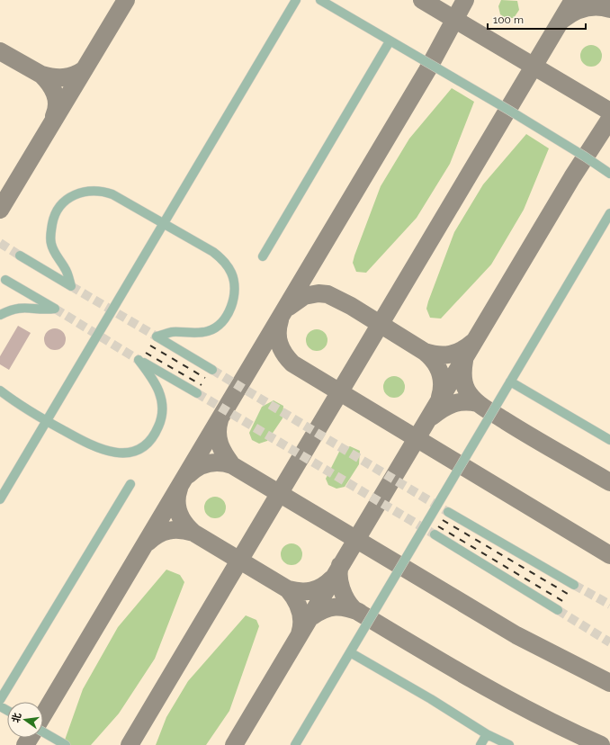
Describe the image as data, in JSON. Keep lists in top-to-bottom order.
{
  "scale_bar": "100 m",
  "north": "left"
}
